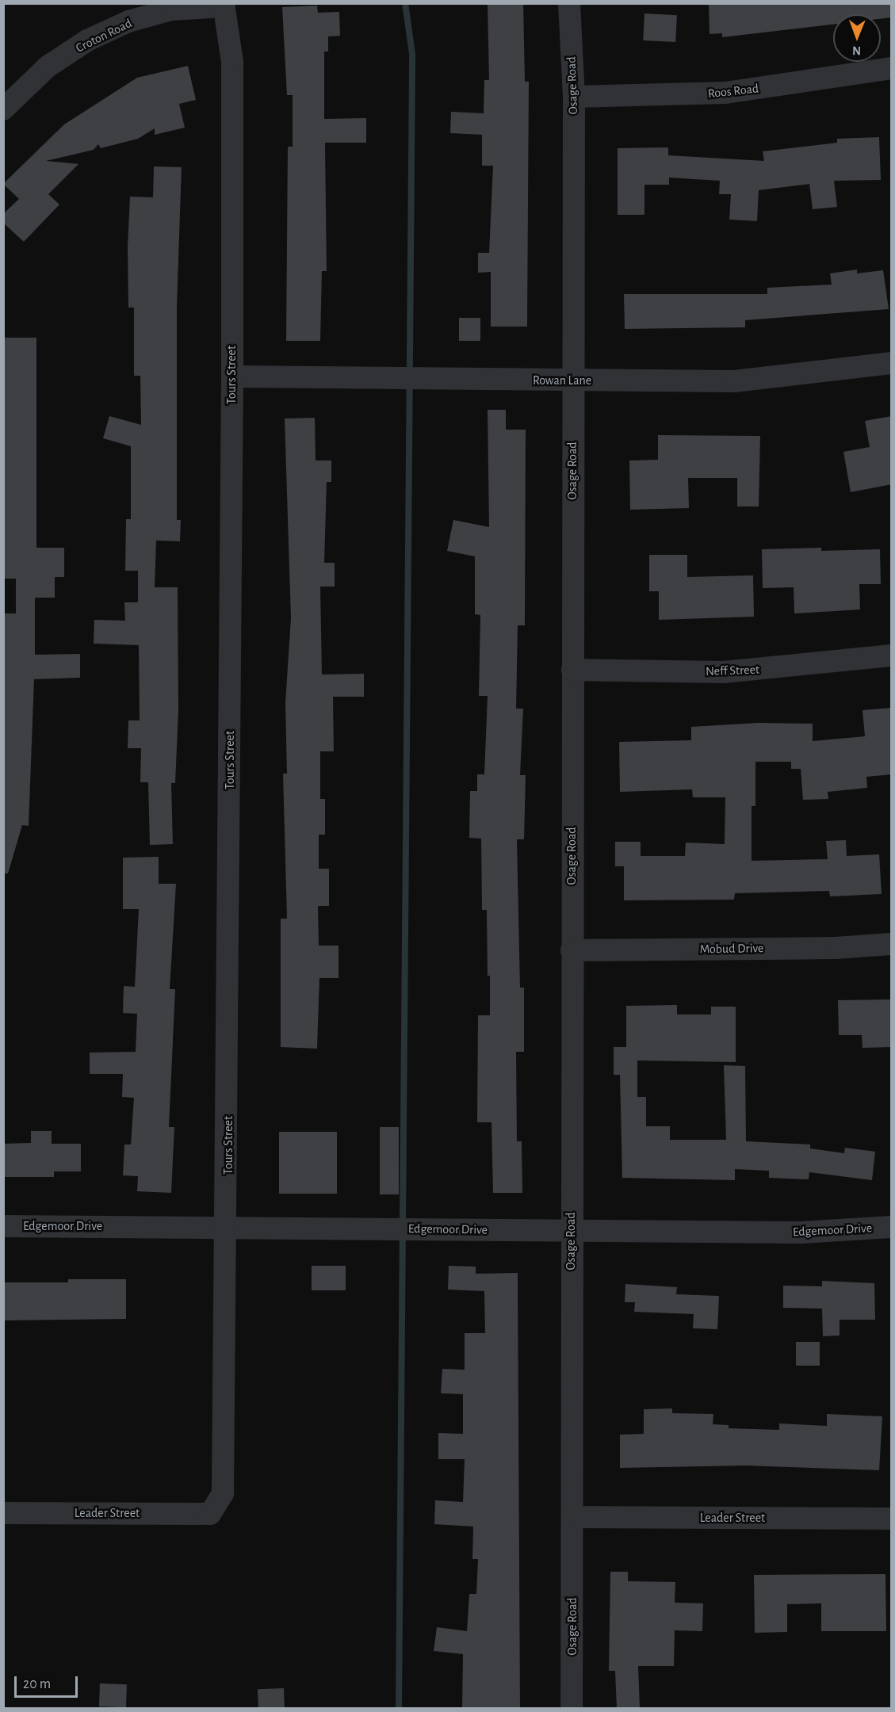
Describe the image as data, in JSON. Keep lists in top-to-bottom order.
{
  "streets": {
    "street": [
      "Croton Road",
      "Osage Road",
      "Roos Road",
      "Tours Street",
      "Rowan Lane",
      "Neff Street",
      "Mobud Drive",
      "Edgemoor Drive",
      "Leader Street"
    ]
  },
  "crossings": [
    ["Croton Road", "Tours Street"],
    ["Osage Road", "Roos Road"],
    ["Osage Road", "Rowan Lane"],
    ["Osage Road", "Neff Street"],
    ["Osage Road", "Mobud Drive"],
    ["Osage Road", "Edgemoor Drive"],
    ["Osage Road", "Leader Street"],
    ["Tours Street", "Rowan Lane"],
    ["Tours Street", "Edgemoor Drive"],
    ["Tours Street", "Leader Street"]
  ],
  "scale_bar": "20 m",
  "north": "bottom"
}
